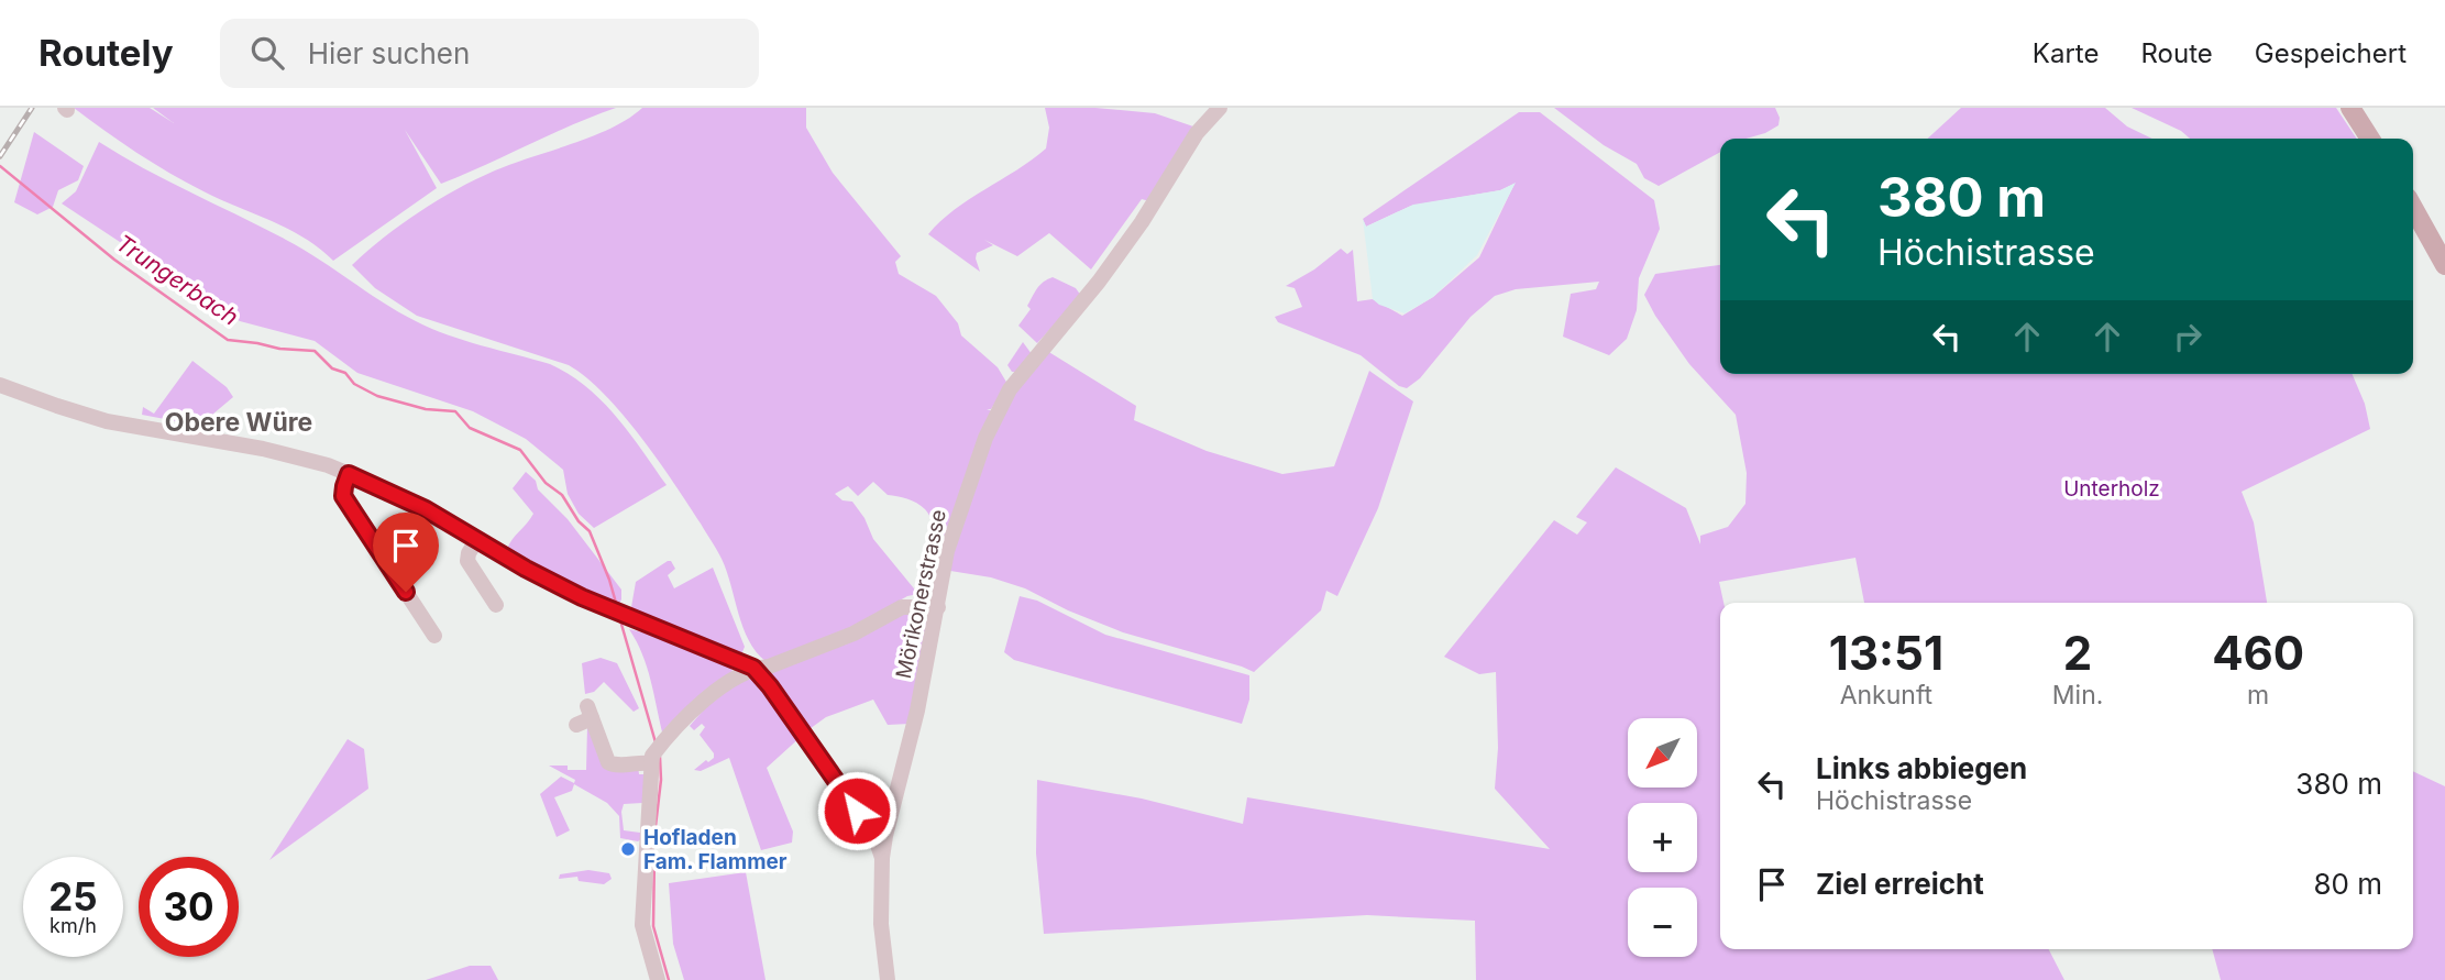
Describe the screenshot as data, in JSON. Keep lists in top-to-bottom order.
{
  "streets": {
    "street": ["Mörikonerstrasse"]
  },
  "districts": ["Obere Würe"],
  "water": ["Trungerbach"],
  "parks": ["Unterholz"],
  "places": ["Hofladen Fam. Flammer"],
  "north": "bottom left",
  "page": {
    "header": "Routely",
    "search": "Hier suchen",
    "nav": ["Karte", "Route", "Gespeichert"],
    "turn": ["380 m", "Höchistrasse"],
    "eta": [
      "13:51",
      "Ankunft",
      "2",
      "Min.",
      "460",
      "m"
    ],
    "map_buttons": ["+", "−"],
    "list": [
      {
        "name": "Links abbiegen",
        "note": "Höchistrasse",
        "value": "380 m"
      },
      {
        "name": "Ziel erreicht",
        "value": "80 m"
      }
    ],
    "speed": "25 km/h",
    "limit": "30"
  }
}
